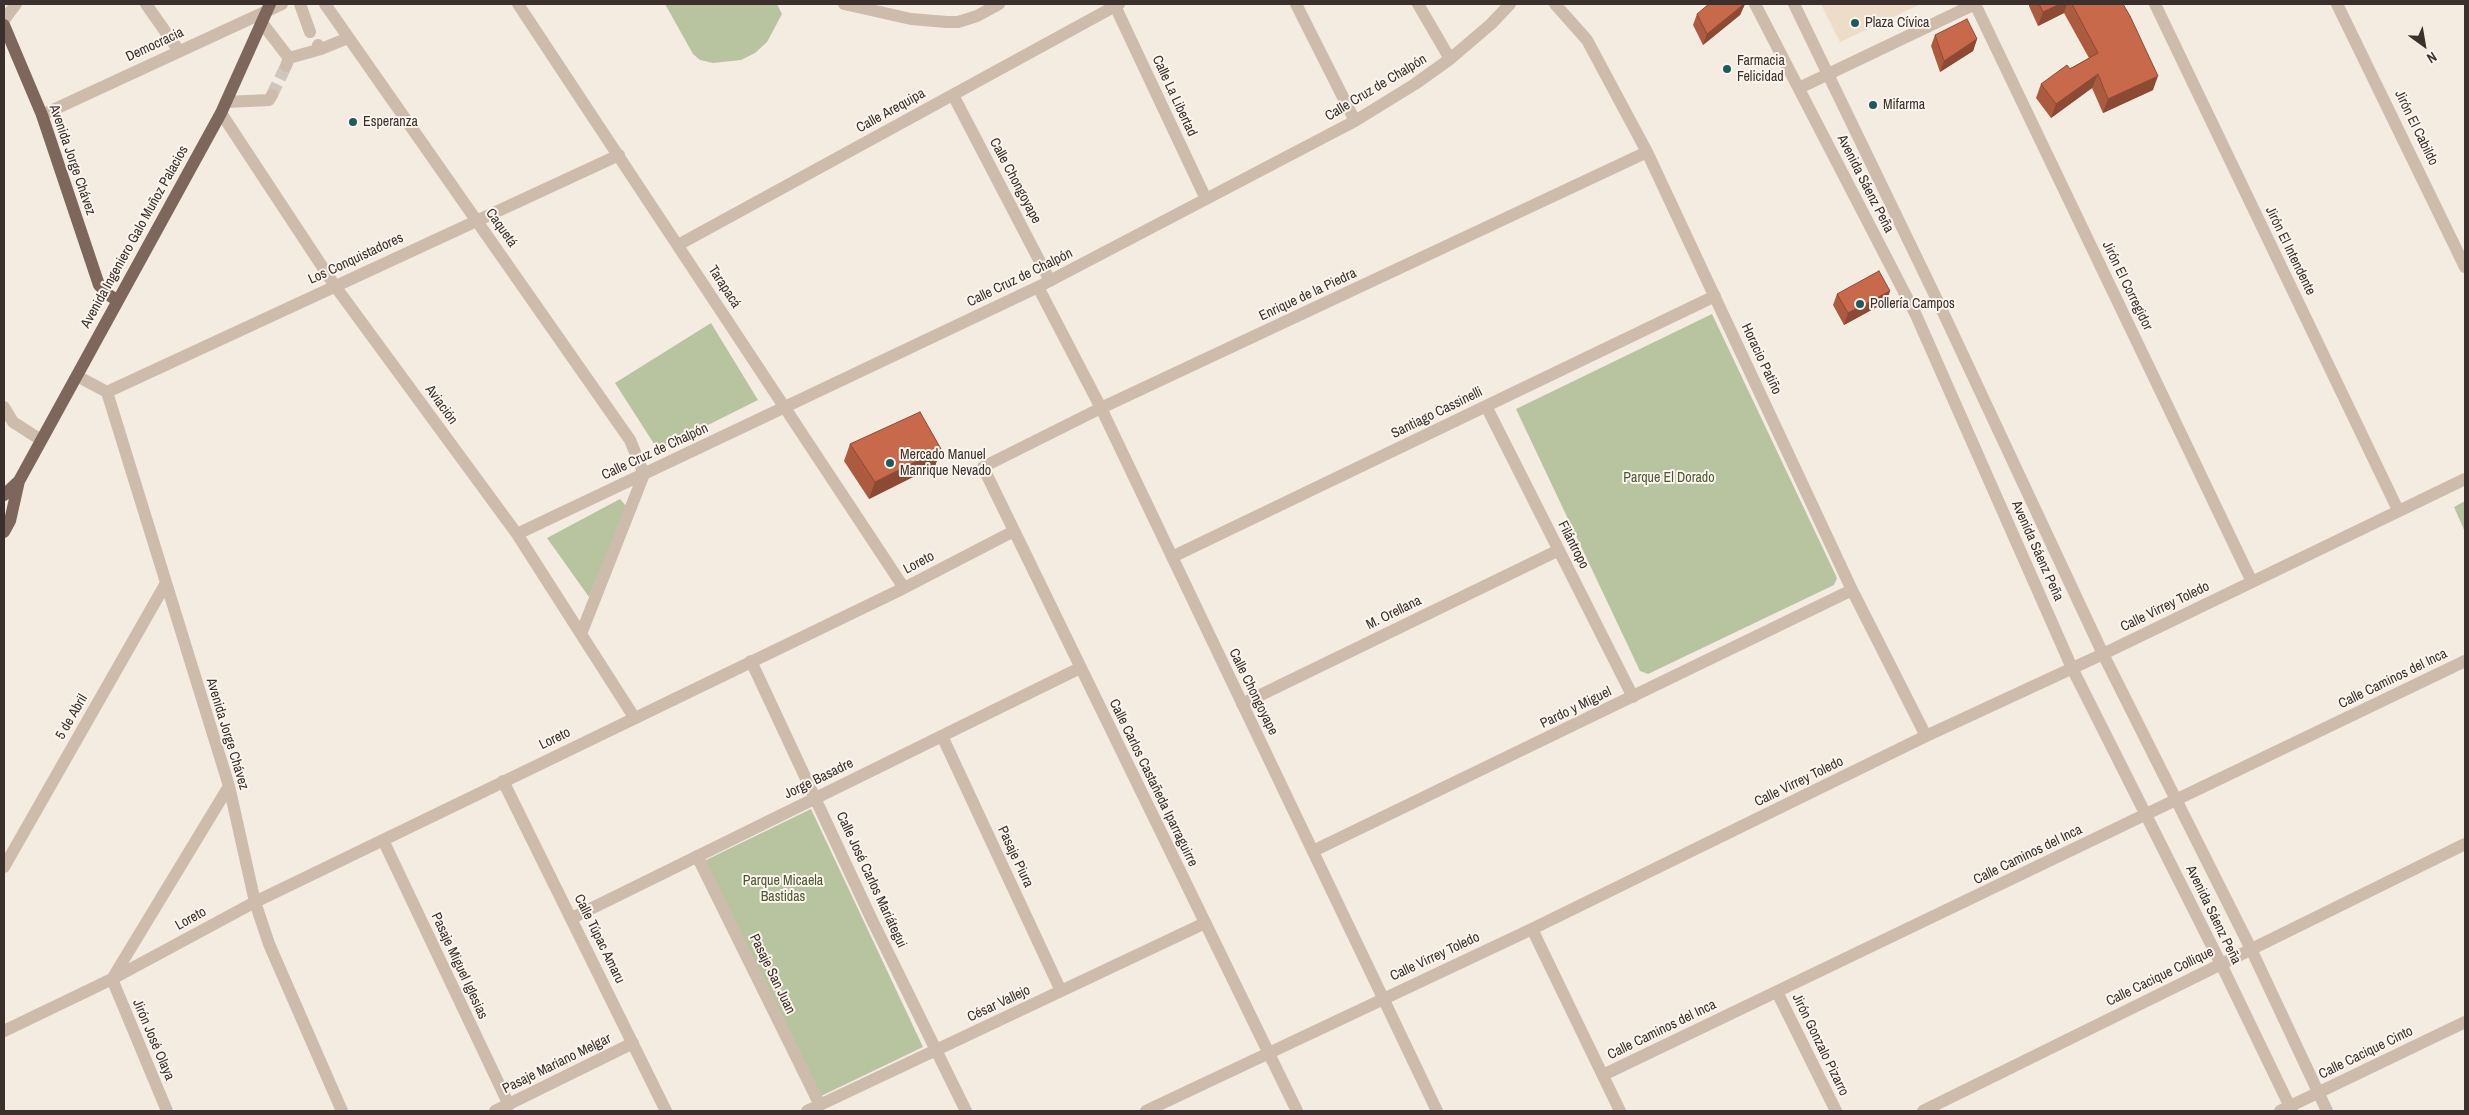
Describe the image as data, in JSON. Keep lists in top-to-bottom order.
{
  "streets": {
    "main road": ["Avenida Jorge Chávez", "Avenida Ingeniero Galo Muñoz Palacios"],
    "street": [
      "Democracia",
      "Calle Cruz de Chalpón",
      "Calle La Libertad",
      "Calle Arequipa",
      "Jirón El Cabildo",
      "Calle Chongoyape",
      "Avenida Sáenz Peña",
      "Caquetá",
      "Jirón El Intendente",
      "Los Conquistadores",
      "Jirón El Corregidor",
      "Tarapacá",
      "Enrique de la Piedra",
      "Horacio Patiño",
      "Aviación",
      "Santiago Cassinelli",
      "Filántropo",
      "Loreto",
      "Calle Virrey Toledo",
      "M. Orellana",
      "Calle Caminos del Inca",
      "Pardo y Miguel",
      "5 de Abril",
      "Jorge Basadre",
      "Calle Carlos Castañeda Iparraguirre",
      "Pasaje Piura",
      "Calle José Carlos Mariátegui",
      "Calle Túpac Amaru",
      "Pasaje Miguel Iglesias",
      "Pasaje San Juan",
      "Calle Cacique Collique",
      "César Vallejo",
      "Jirón José Olaya",
      "Jirón Gonzalo Pizarro",
      "Calle Cacique Cinto",
      "Pasaje Mariano Melgar"
    ]
  },
  "crossings": [
    ["Democracia", "Avenida Jorge Chávez"],
    ["Democracia", "Avenida Ingeniero Galo Muñoz Palacios"],
    ["Calle Cruz de Chalpón", "Calle La Libertad"],
    ["Calle Cruz de Chalpón", "Calle Chongoyape"],
    ["Calle Cruz de Chalpón", "Caquetá"],
    ["Calle Cruz de Chalpón", "Tarapacá"],
    ["Calle Cruz de Chalpón", "Aviación"],
    ["Calle La Libertad", "Calle Arequipa"],
    ["Calle Arequipa", "Calle Chongoyape"],
    ["Calle Arequipa", "Tarapacá"],
    ["Avenida Jorge Chávez", "Avenida Ingeniero Galo Muñoz Palacios"],
    ["Avenida Jorge Chávez", "Los Conquistadores"],
    ["Avenida Jorge Chávez", "Loreto"],
    ["Avenida Jorge Chávez", "5 de Abril"],
    ["Calle Chongoyape", "Enrique de la Piedra"],
    ["Calle Chongoyape", "Santiago Cassinelli"],
    ["Calle Chongoyape", "Calle Virrey Toledo"],
    ["Calle Chongoyape", "M. Orellana"],
    ["Calle Chongoyape", "Pardo y Miguel"],
    ["Avenida Sáenz Peña", "Calle Virrey Toledo"],
    ["Avenida Sáenz Peña", "Calle Caminos del Inca"],
    ["Avenida Sáenz Peña", "Calle Cacique Collique"],
    ["Avenida Sáenz Peña", "Calle Cacique Cinto"],
    ["Caquetá", "Los Conquistadores"],
    ["Avenida Ingeniero Galo Muñoz Palacios", "Aviación"],
    ["Jirón El Intendente", "Calle Virrey Toledo"],
    ["Los Conquistadores", "Tarapacá"],
    ["Los Conquistadores", "Aviación"],
    ["Jirón El Corregidor", "Calle Virrey Toledo"],
    ["Tarapacá", "Loreto"],
    ["Enrique de la Piedra", "Horacio Patiño"],
    ["Enrique de la Piedra", "Calle Carlos Castañeda Iparraguirre"],
    ["Horacio Patiño", "Santiago Cassinelli"],
    ["Horacio Patiño", "Calle Virrey Toledo"],
    ["Horacio Patiño", "Pardo y Miguel"],
    ["Aviación", "Loreto"],
    ["Santiago Cassinelli", "Filántropo"],
    ["Filántropo", "M. Orellana"],
    ["Filántropo", "Pardo y Miguel"],
    ["Loreto", "Calle Carlos Castañeda Iparraguirre"],
    ["Loreto", "Calle José Carlos Mariátegui"],
    ["Loreto", "Calle Túpac Amaru"],
    ["Loreto", "Pasaje Miguel Iglesias"],
    ["Loreto", "Jirón José Olaya"],
    ["Calle Virrey Toledo", "Calle Carlos Castañeda Iparraguirre"],
    ["Calle Caminos del Inca", "Jirón Gonzalo Pizarro"],
    ["Jorge Basadre", "Calle Carlos Castañeda Iparraguirre"],
    ["Jorge Basadre", "Pasaje Piura"],
    ["Jorge Basadre", "Calle José Carlos Mariátegui"],
    ["Jorge Basadre", "Calle Túpac Amaru"],
    ["Jorge Basadre", "Pasaje San Juan"],
    ["Calle Carlos Castañeda Iparraguirre", "César Vallejo"],
    ["Pasaje Piura", "César Vallejo"],
    ["Calle José Carlos Mariátegui", "César Vallejo"],
    ["Calle Túpac Amaru", "Pasaje Mariano Melgar"],
    ["Pasaje Miguel Iglesias", "Pasaje Mariano Melgar"],
    ["Pasaje San Juan", "César Vallejo"]
  ],
  "parks": ["Parque El Dorado", "Parque Micaela Bastidas"],
  "places": [
    "Plaza Cívica",
    "Farmacia Felicidad",
    "Mifarma",
    "Esperanza",
    "Pollería Campos",
    "Mercado Manuel Manrique Nevado"
  ],
  "north": "bottom right"
}
